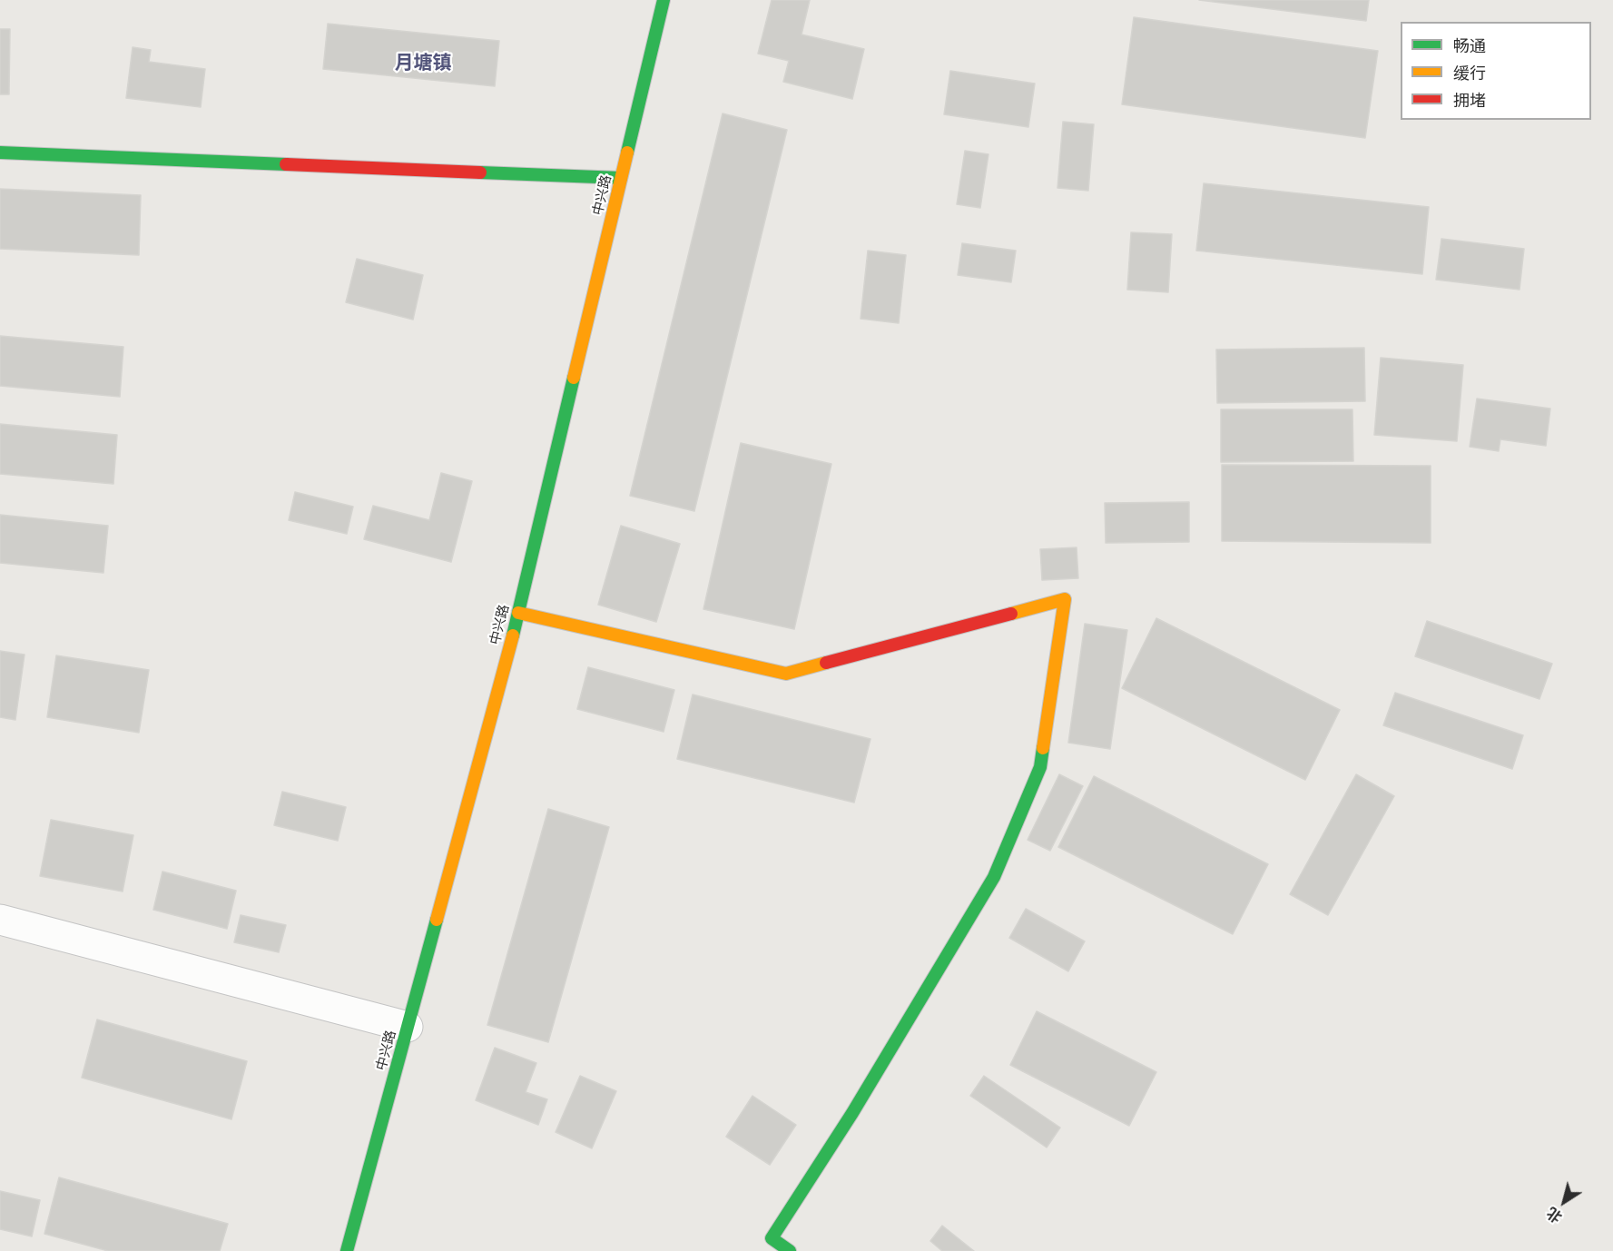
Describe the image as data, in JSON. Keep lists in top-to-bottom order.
{
  "streets": {
    "street": ["中兴路"]
  },
  "districts": ["月塘镇"],
  "legend": ["畅通", "缓行", "拥堵"],
  "north": "bottom left"
}
